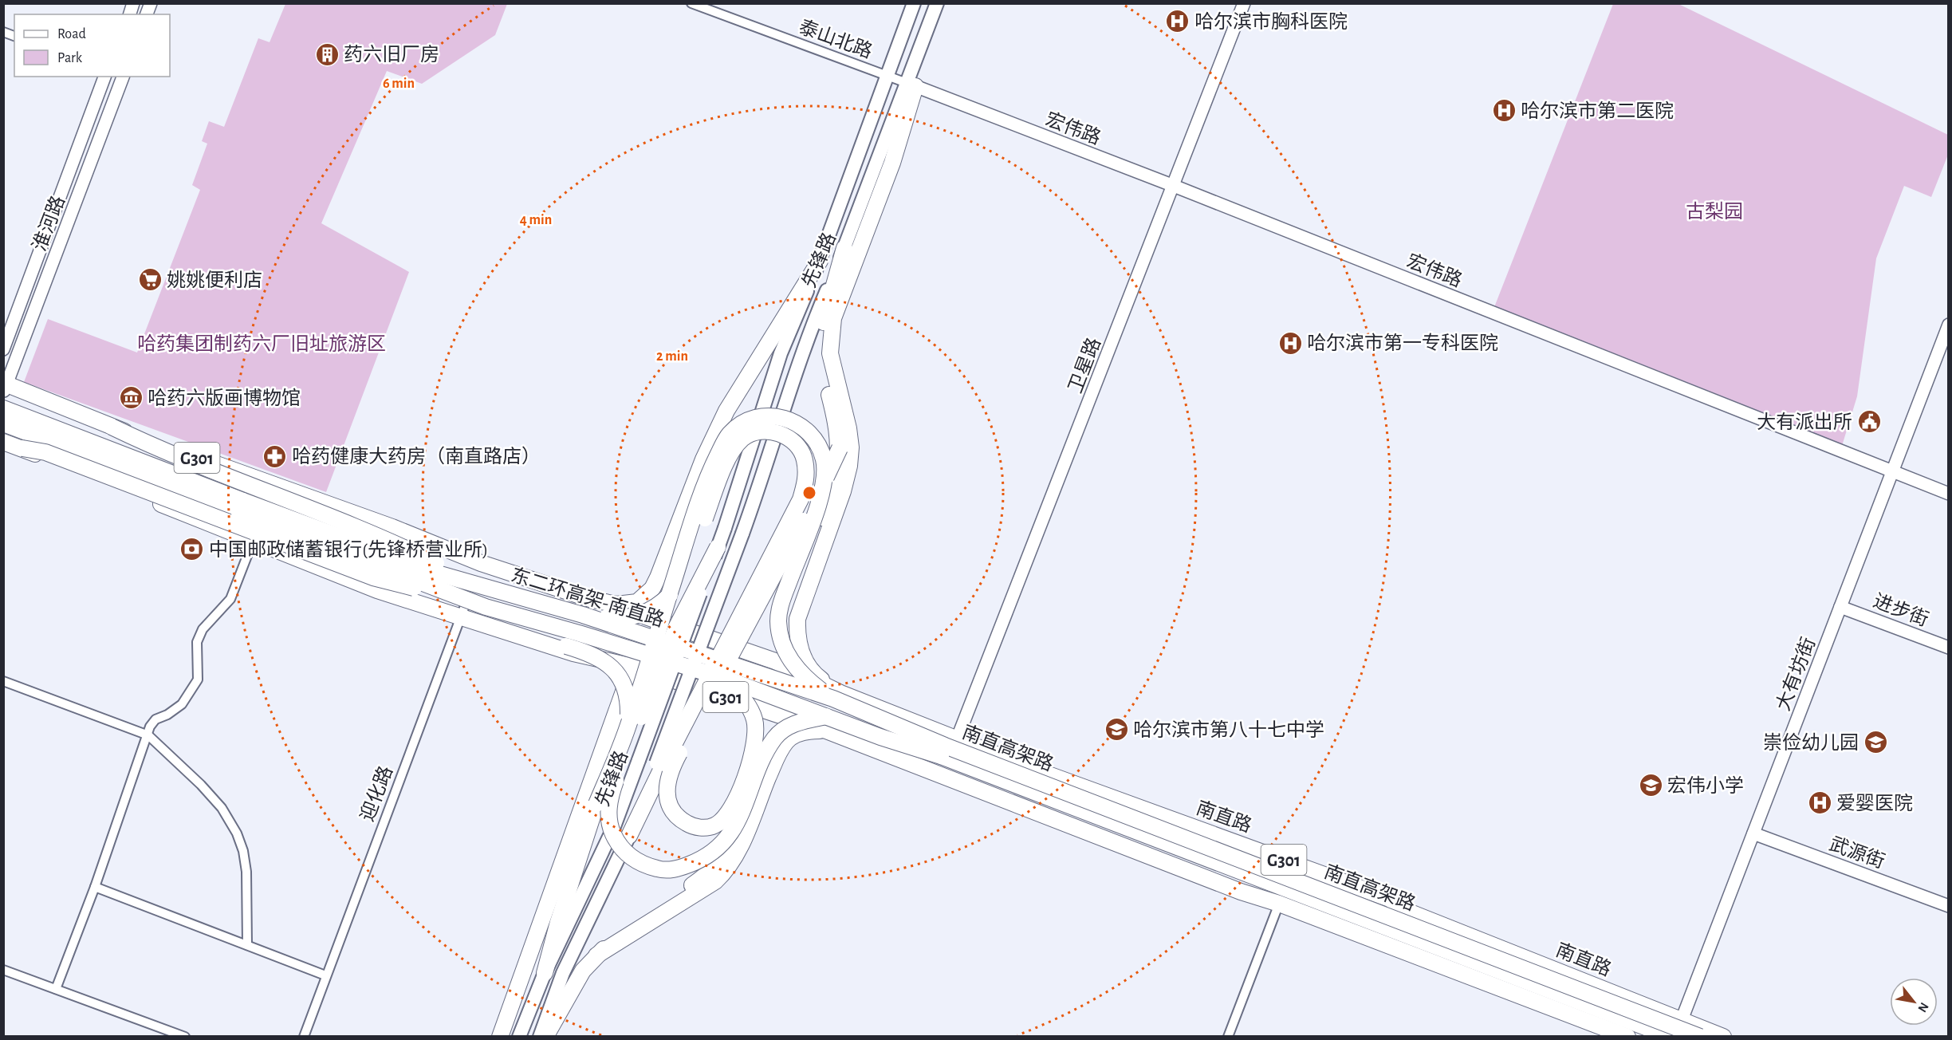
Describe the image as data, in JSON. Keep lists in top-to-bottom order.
{
  "streets": {
    "highway": [
      "G301",
      "东二环高架-南直路",
      "南直高架路",
      "南直路"
    ],
    "main road": [
      "宏伟路",
      "淮河路",
      "先锋路",
      "卫星路",
      "进步街",
      "大有坊街",
      "武源街"
    ],
    "street": ["泰山北路", "迎化路"]
  },
  "crossings": [
    ["泰山北路", "宏伟路"],
    ["泰山北路", "先锋路"],
    ["宏伟路", "先锋路"],
    ["宏伟路", "卫星路"],
    ["宏伟路", "大有坊街"],
    ["淮河路", "G301"],
    ["卫星路", "东二环高架-南直路"],
    ["卫星路", "南直高架路"],
    ["卫星路", "南直路"],
    ["G301", "东二环高架-南直路"],
    ["G301", "迎化路"],
    ["东二环高架-南直路", "南直高架路"],
    ["东二环高架-南直路", "南直路"],
    ["进步街", "大有坊街"],
    ["大有坊街", "南直路"],
    ["大有坊街", "武源街"],
    ["南直高架路", "南直路"]
  ],
  "parks": ["古梨园", "哈药集团制药六厂旧址旅游区"],
  "places": {
    "hospital": [
      "哈尔滨市胸科医院",
      "哈尔滨市第二医院",
      "哈尔滨市第一专科医院",
      "爱婴医院"
    ],
    "building": ["药六旧厂房"],
    "supermarket": ["姚姚便利店"],
    "museum": ["哈药六版画博物馆"],
    "public building": ["大有派出所"],
    "pharmacy": ["哈药健康大药房（南直路店）"],
    "bank": ["中国邮政储蓄银行(先锋桥营业所)"],
    "school or university": ["哈尔滨市第八十七中学", "崇俭幼儿园", "宏伟小学"]
  },
  "legend": ["Road", "Park"],
  "north": "bottom right",
  "rings": ["6 min", "4 min", "2 min"]
}
